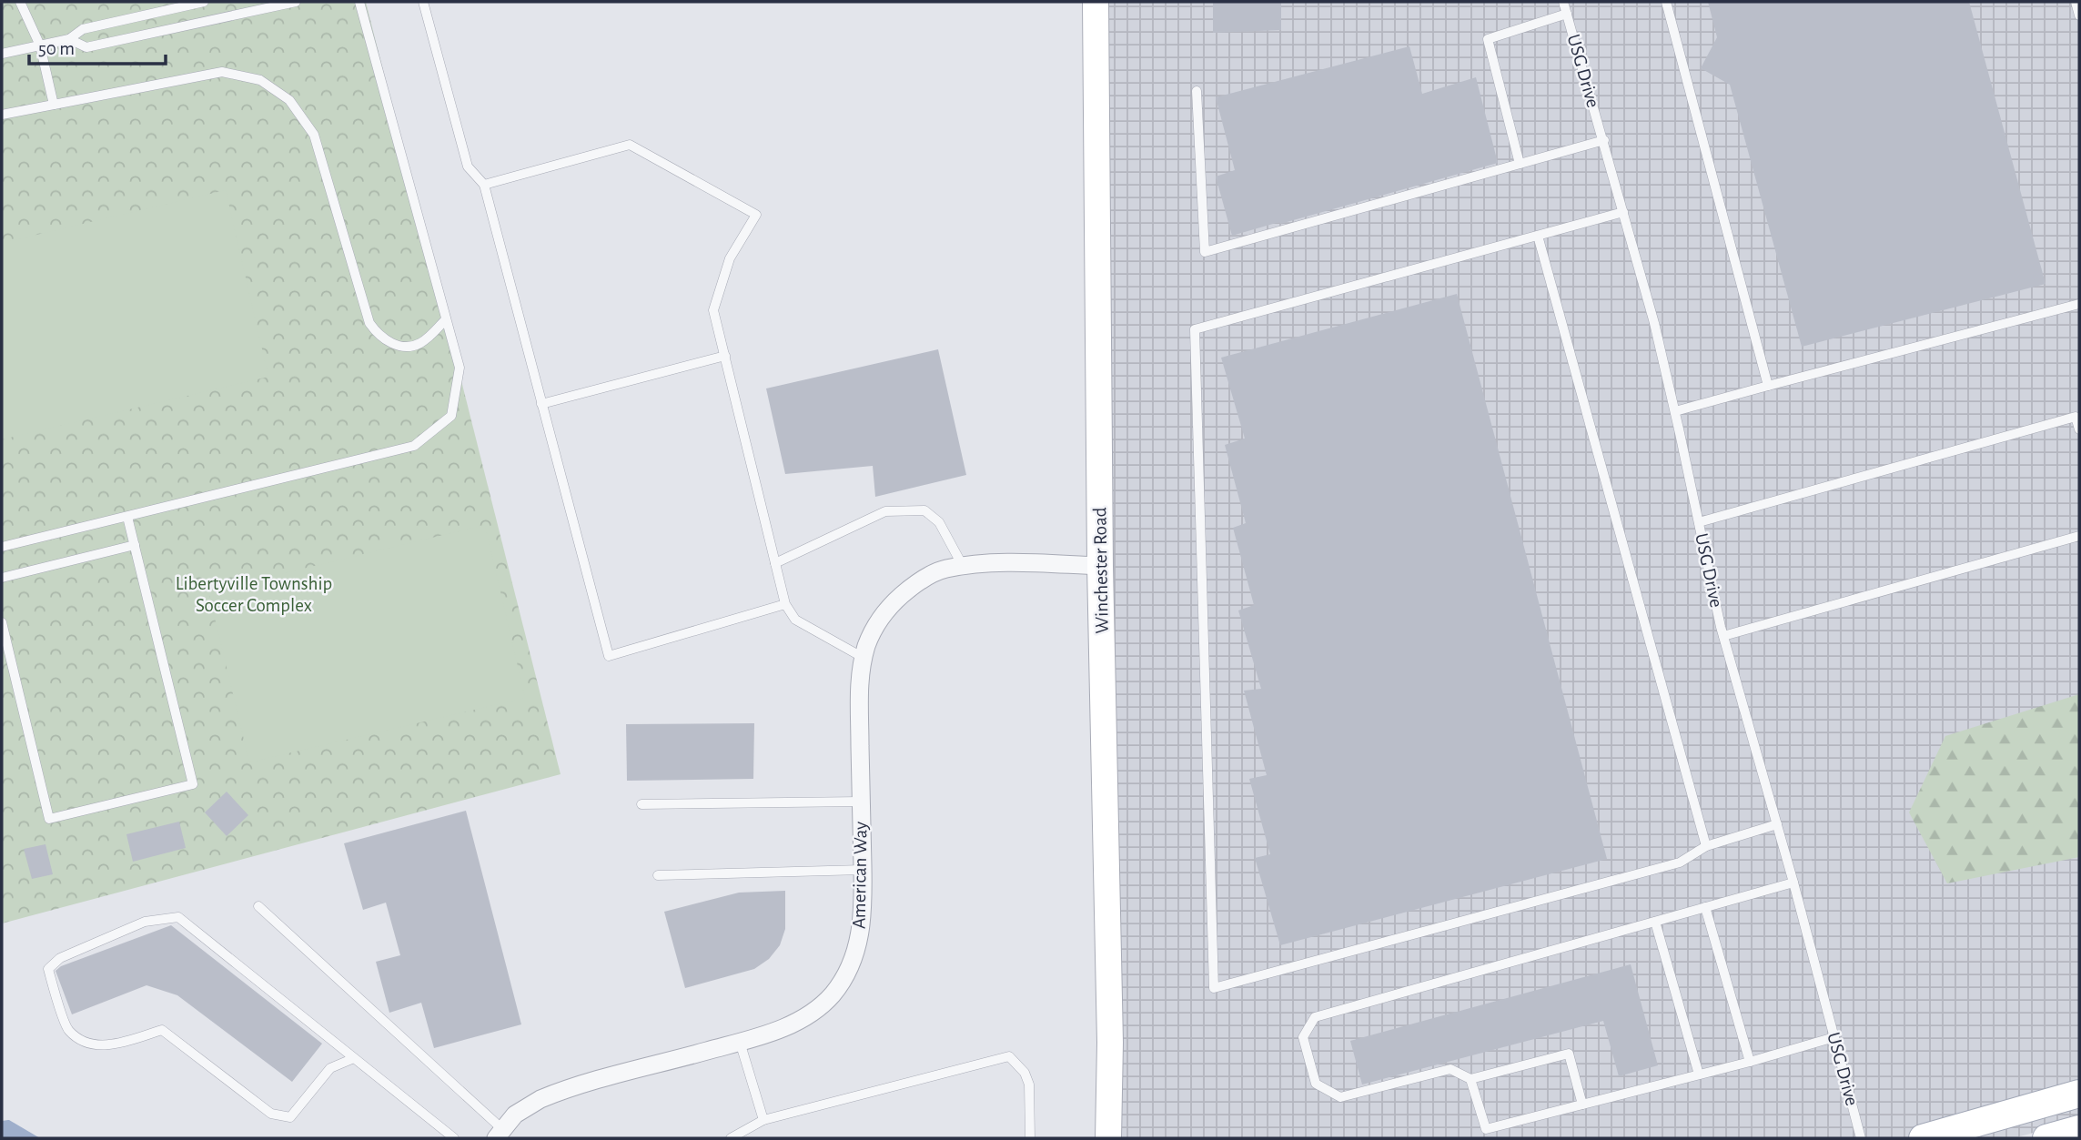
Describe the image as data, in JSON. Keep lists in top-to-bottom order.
{
  "streets": {
    "main road": ["Winchester Road"],
    "street": ["American Way"],
    "lane": ["USG Drive"]
  },
  "crossings": [
    ["Winchester Road", "American Way"]
  ],
  "parks": ["Libertyville Township Soccer Complex"],
  "scale_bar": "50 m"
}
